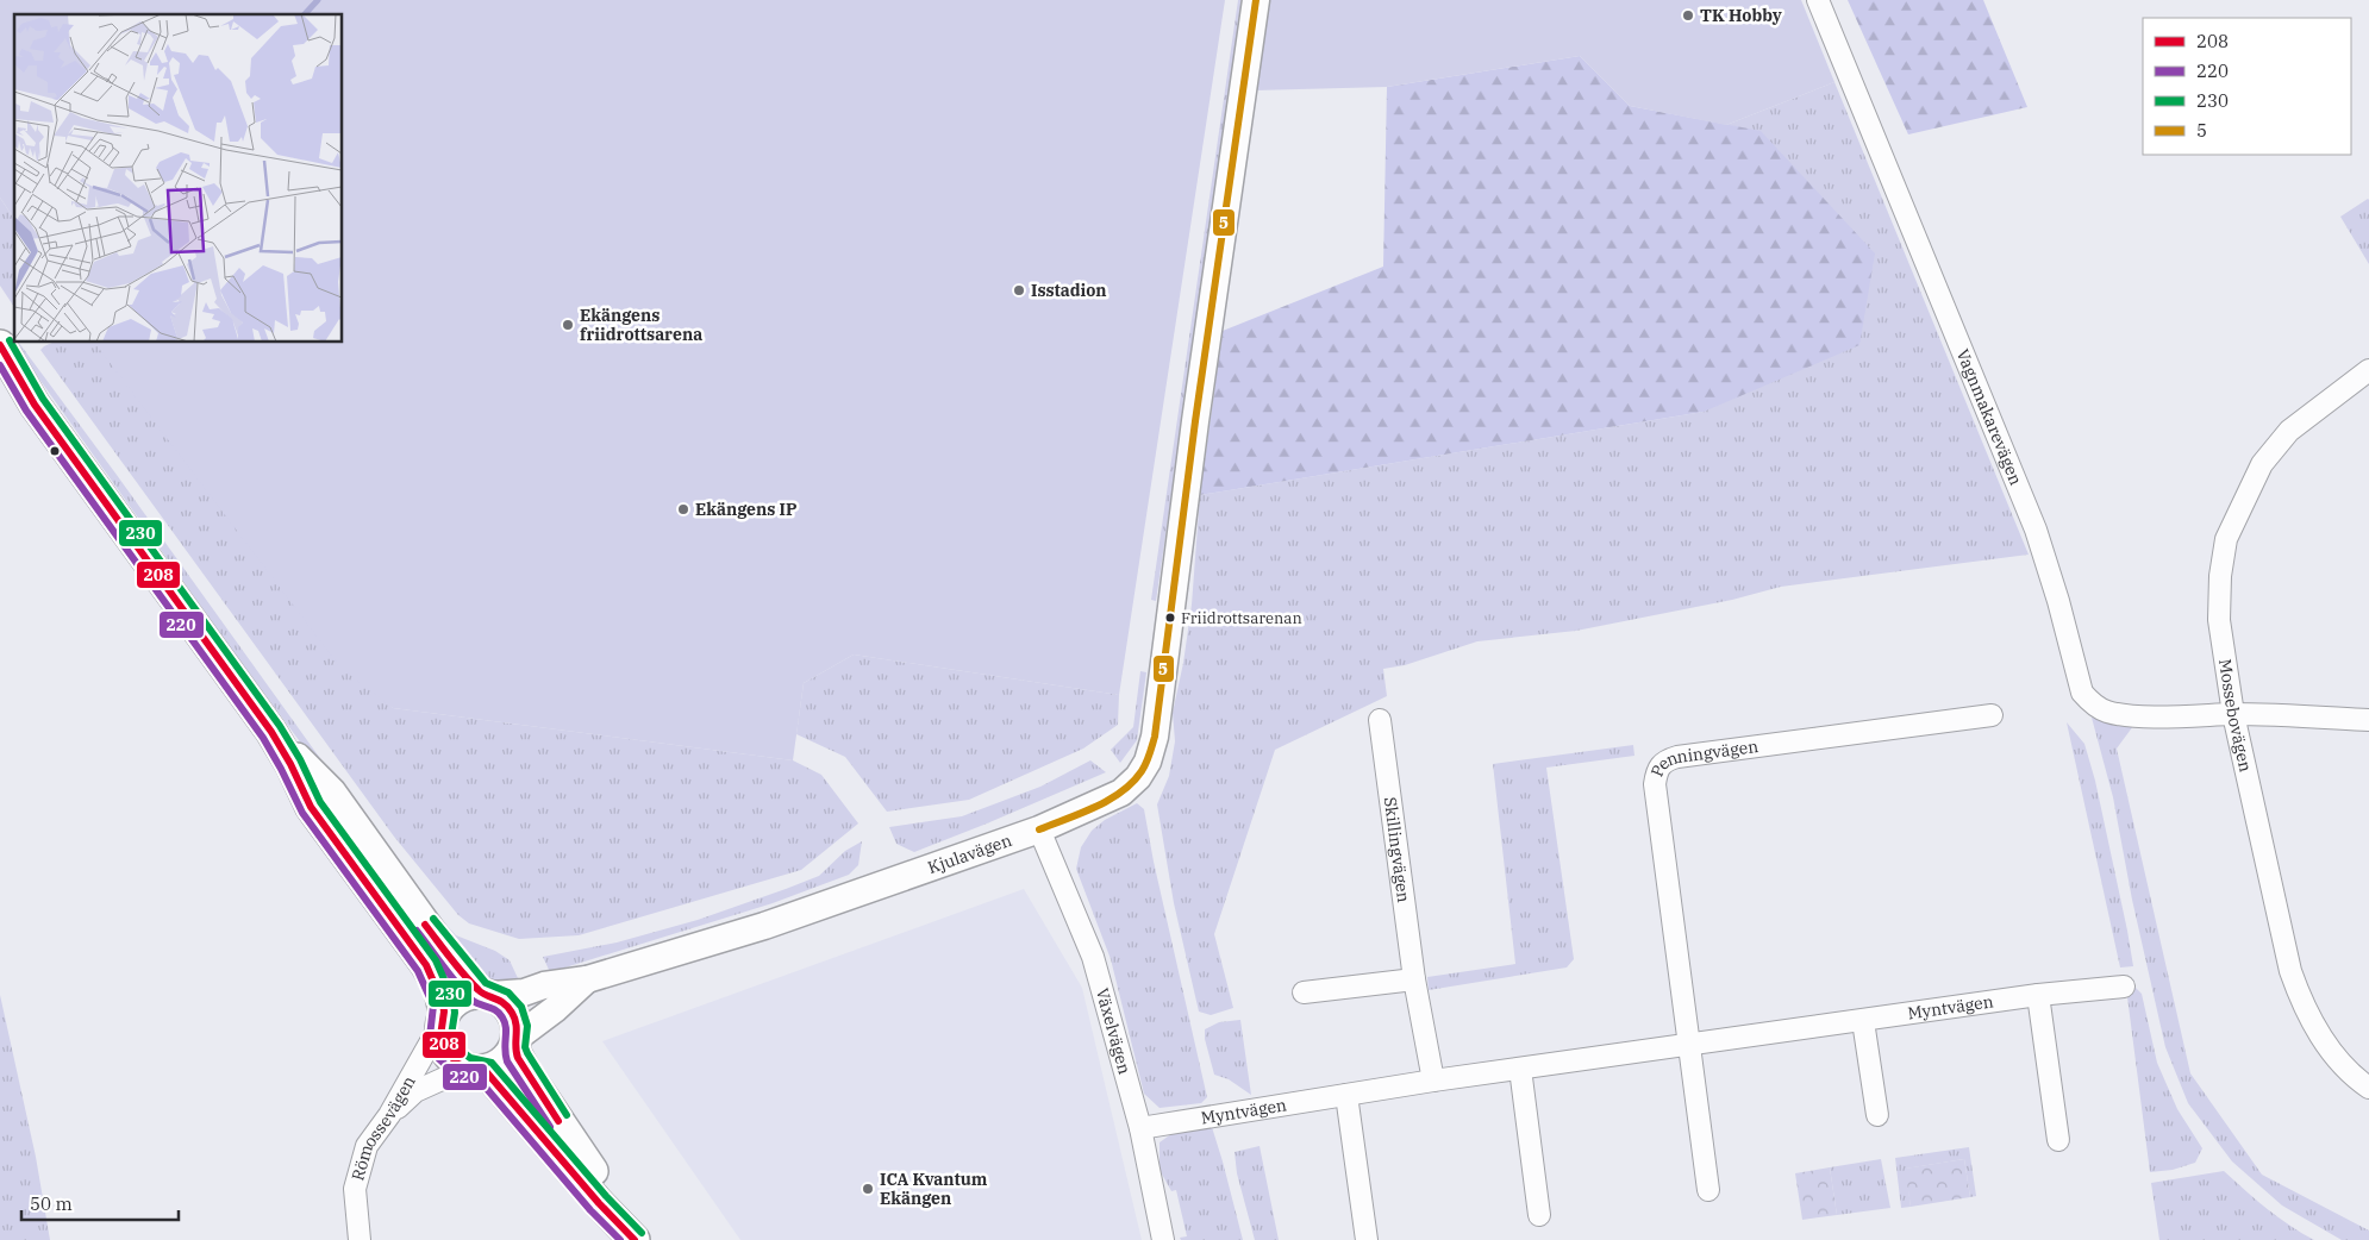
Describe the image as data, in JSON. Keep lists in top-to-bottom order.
{
  "streets": {
    "street": [
      "Vagnmakarevägen",
      "Mossebovägen",
      "Penningvägen",
      "Skillingvägen",
      "Kjulavägen",
      "Myntvägen",
      "Växelvägen",
      "Römossevägen"
    ]
  },
  "crossings": [
    ["Vagnmakarevägen", "Mossebovägen"],
    ["Penningvägen", "Myntvägen"],
    ["Skillingvägen", "Myntvägen"],
    ["Kjulavägen", "Växelvägen"],
    ["Kjulavägen", "Römossevägen"],
    ["Myntvägen", "Växelvägen"]
  ],
  "places": [
    "TK Hobby",
    "Isstadion",
    "Ekängens friidrottsarena",
    "Ekängens IP",
    "Friidrottsarenan",
    "ICA Kvantum Ekängen"
  ],
  "lines": [
    "transit line 5",
    "transit line 230",
    "transit line 208",
    "transit line 220"
  ],
  "legend": [
    "208",
    "220",
    "230",
    "5"
  ],
  "scale_bar": "50 m"
}
